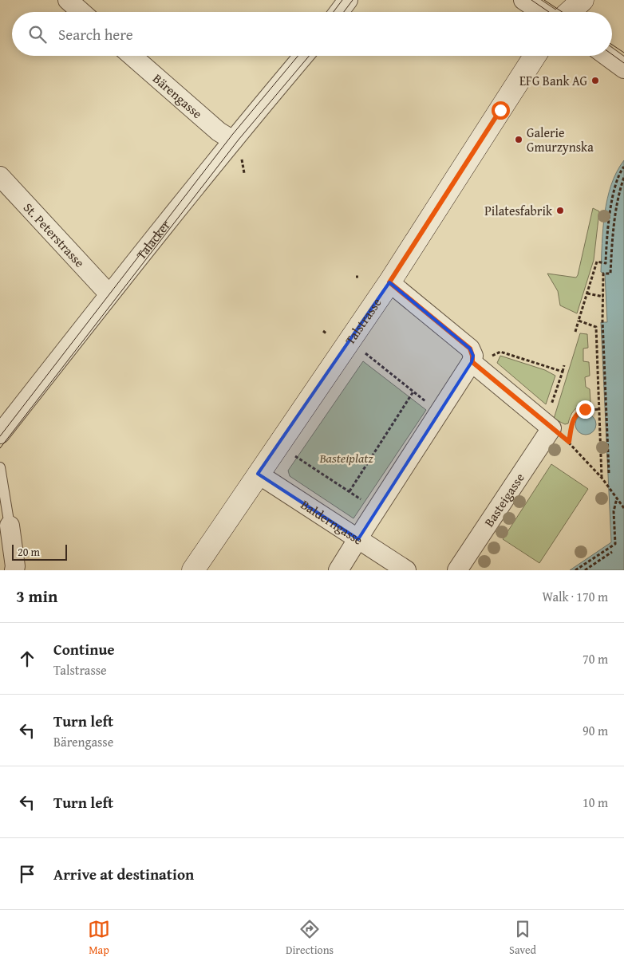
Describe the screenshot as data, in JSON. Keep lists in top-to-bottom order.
{
  "streets": {
    "street": [
      "Bärengasse",
      "St. Peterstrasse",
      "Talacker",
      "Talstrasse",
      "Basteigasse",
      "Balderngasse"
    ]
  },
  "crossings": [
    ["Bärengasse", "Talacker"],
    ["St. Peterstrasse", "Talacker"],
    ["Talstrasse", "Balderngasse"]
  ],
  "parks": ["Basteiplatz"],
  "places": ["EFG Bank AG", "Galerie Gmurzynska", "Pilatesfabrik"],
  "scale_bar": "20 m",
  "page": {
    "search": "Search here",
    "scale": "20 m",
    "heading": ["3 min", "Walk · 170 m"],
    "list": [
      ["Continue", "Talstrasse", "70 m"],
      ["Turn left", "Bärengasse", "90 m"],
      ["Turn left", "10 m"],
      "Arrive at destination"
    ],
    "nav": ["Map", "Directions", "Saved"]
  }
}
